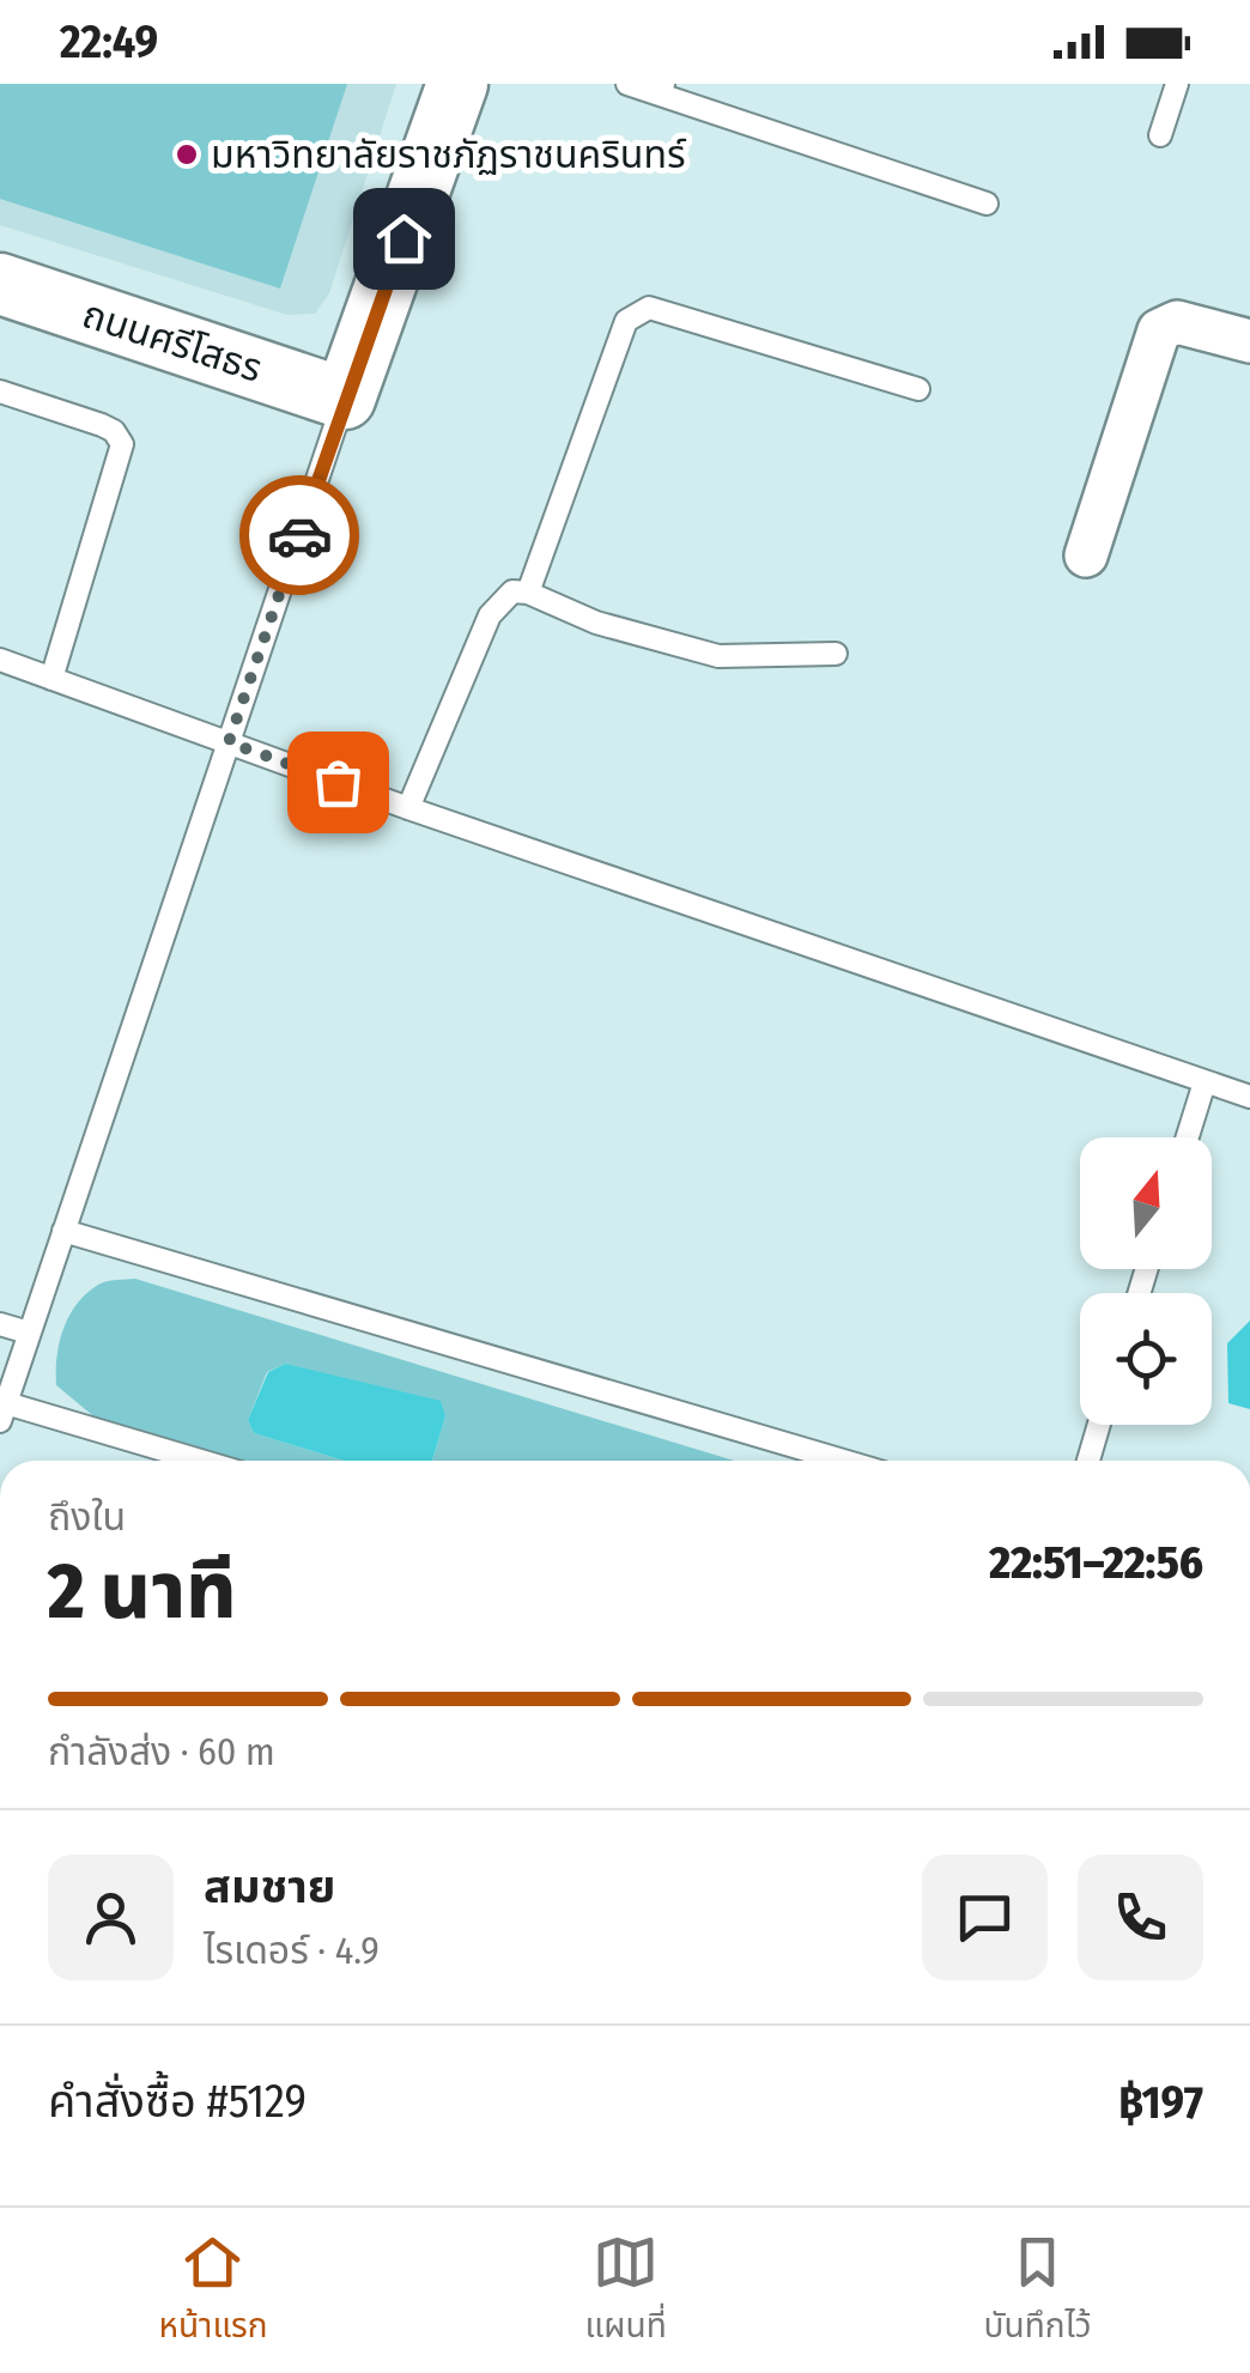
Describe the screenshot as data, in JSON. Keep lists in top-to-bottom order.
{
  "streets": {
    "main road": ["ถนนศรีโสธร"]
  },
  "places": ["มหาวิทยาลัยราชภัฏราชนครินทร์"],
  "north": "top",
  "page": {
    "status": "22:49",
    "heading": ["2 นาที", "ถึงใน", "22:51–22:56"],
    "panel": [
      "สมชาย",
      "ไรเดอร์ · 4.9",
      "คำสั่งซื้อ #5129",
      "฿197"
    ],
    "bar": "กำลังส่ง · 60 m",
    "tabs": ["หน้าแรก", "แผนที่", "บันทึกไว้"]
  }
}
